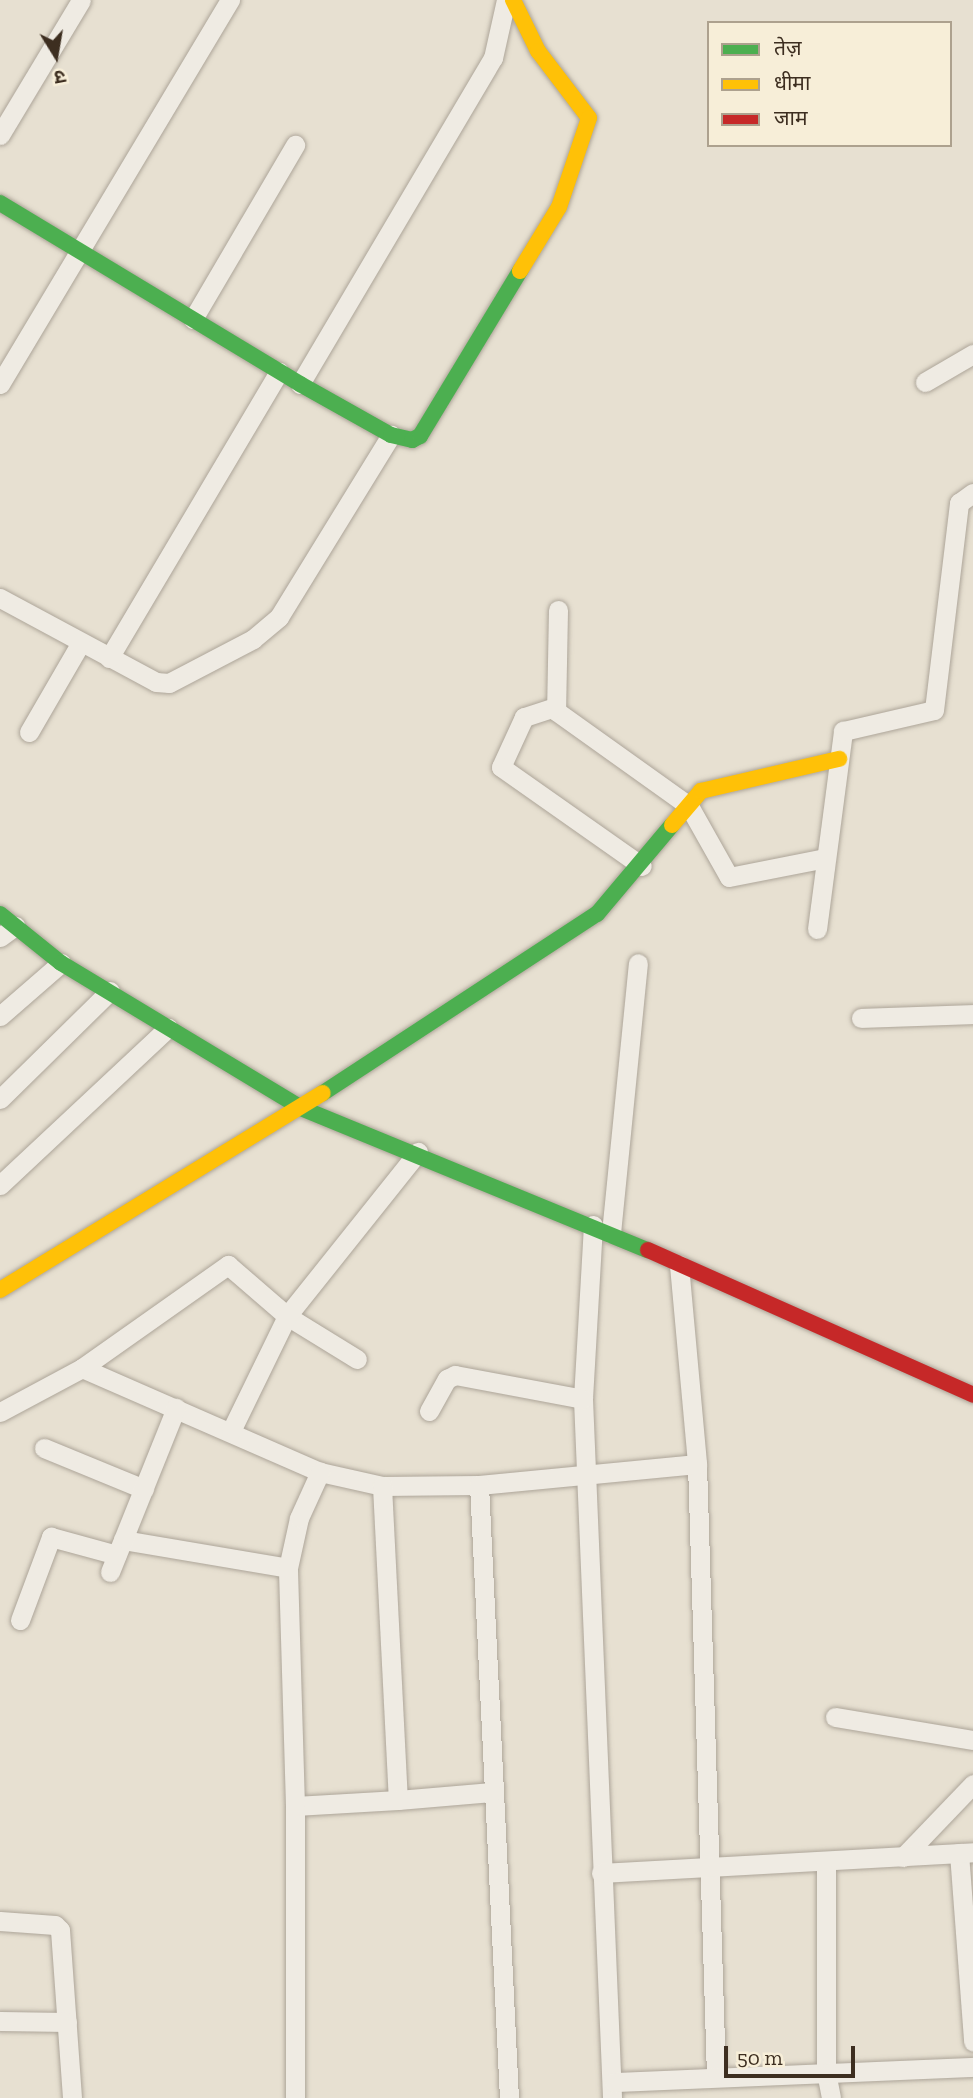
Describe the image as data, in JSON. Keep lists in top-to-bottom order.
{
  "legend": ["तेज़", "धीमा", "जाम"],
  "scale_bar": "50 m",
  "north": "bottom"
}
